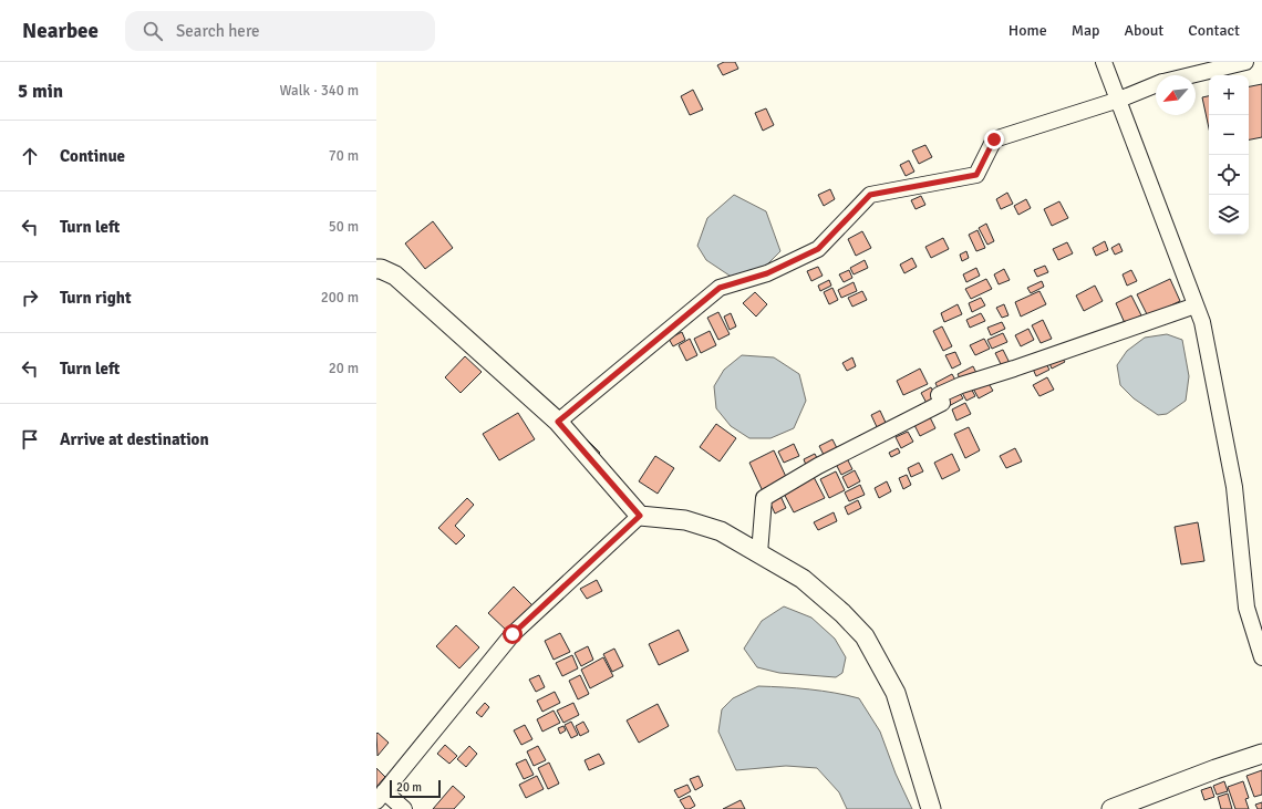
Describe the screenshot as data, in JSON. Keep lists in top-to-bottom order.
{
  "scale_bar": "20 m",
  "north": "bottom left",
  "page": {
    "header": "Nearbee",
    "search": "Search here",
    "nav": [
      "Home",
      "Map",
      "About",
      "Contact"
    ],
    "heading": ["5 min", "Walk · 340 m"],
    "map_buttons": ["+", "−"],
    "list": [
      ["Continue", "70 m"],
      ["Turn left", "50 m"],
      ["Turn right", "200 m"],
      ["Turn left", "20 m"],
      "Arrive at destination"
    ],
    "scale": "20 m"
  }
}
